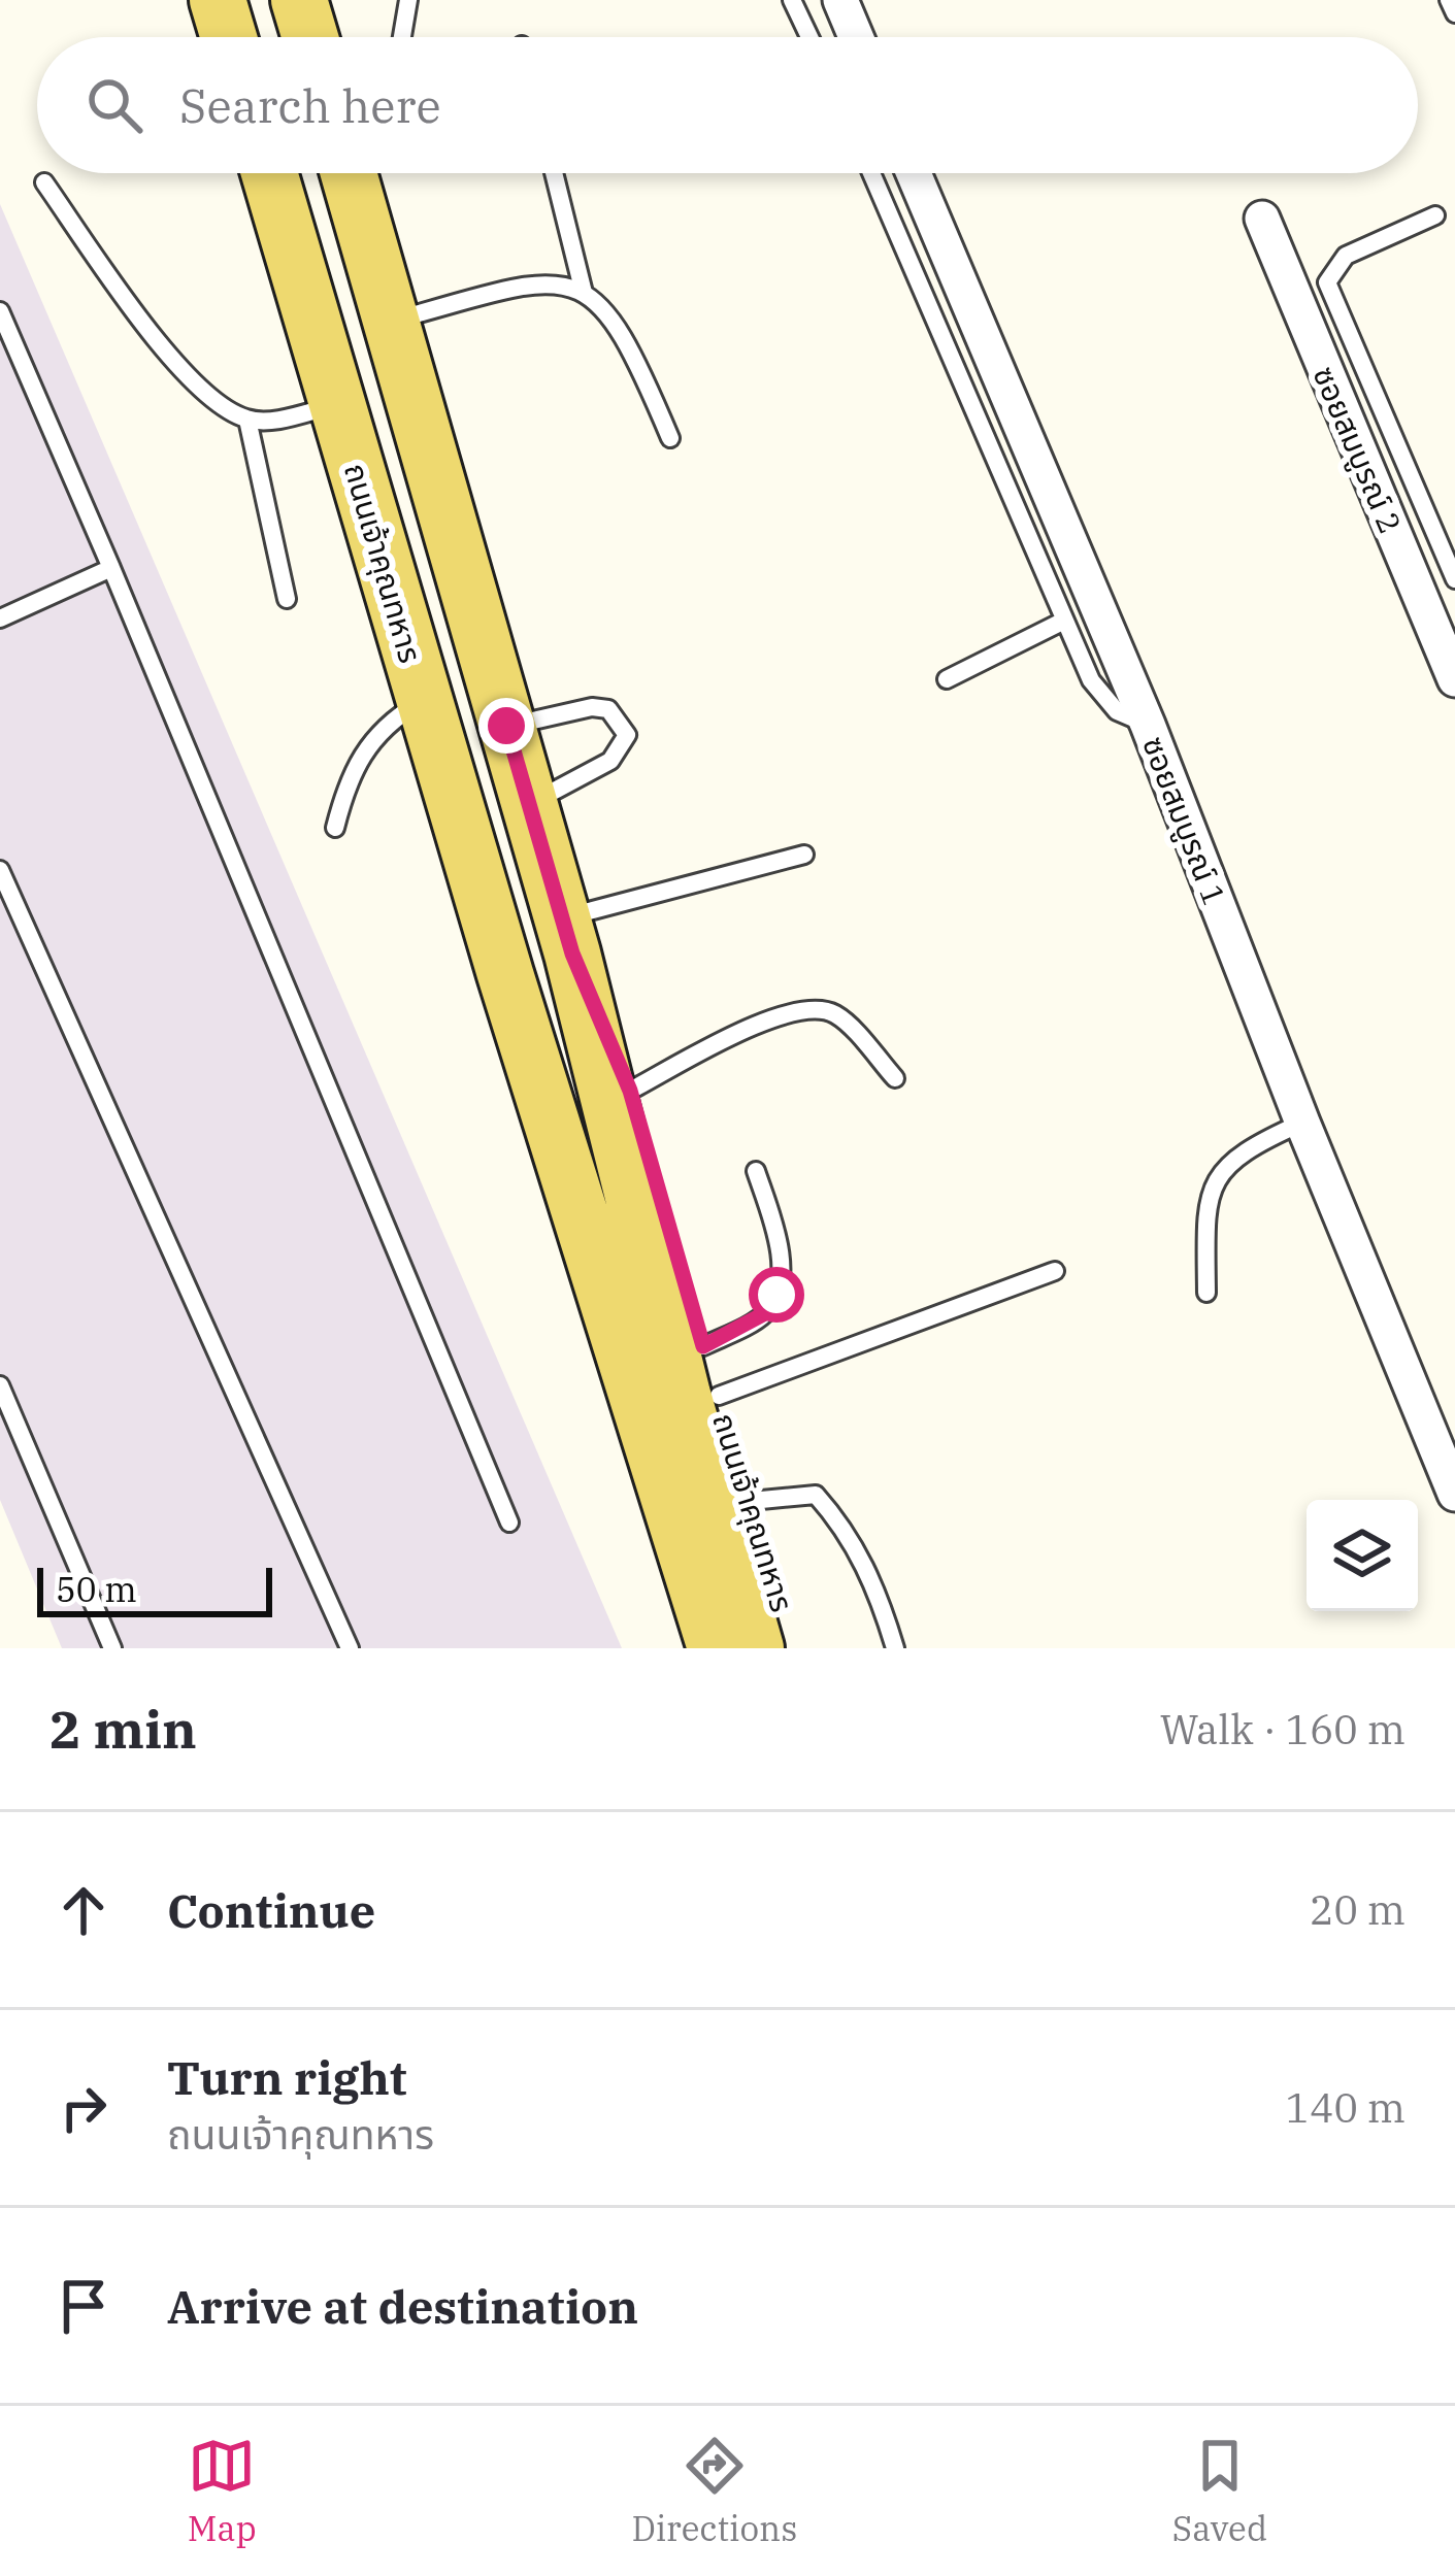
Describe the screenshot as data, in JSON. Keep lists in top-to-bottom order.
{
  "streets": {
    "main road": ["ถนนเจ้าคุณทหาร"],
    "street": ["ซอยสมบูรณ์ 2", "ซอยสมบูรณ์ 1"]
  },
  "scale_bar": "50 m",
  "page": {
    "search": "Search here",
    "scale": "50 m",
    "heading": ["2 min", "Walk · 160 m"],
    "list": [
      ["Continue", "20 m"],
      ["Turn right", "ถนนเจ้าคุณทหาร", "140 m"],
      "Arrive at destination"
    ],
    "nav": ["Map", "Directions", "Saved"]
  }
}
